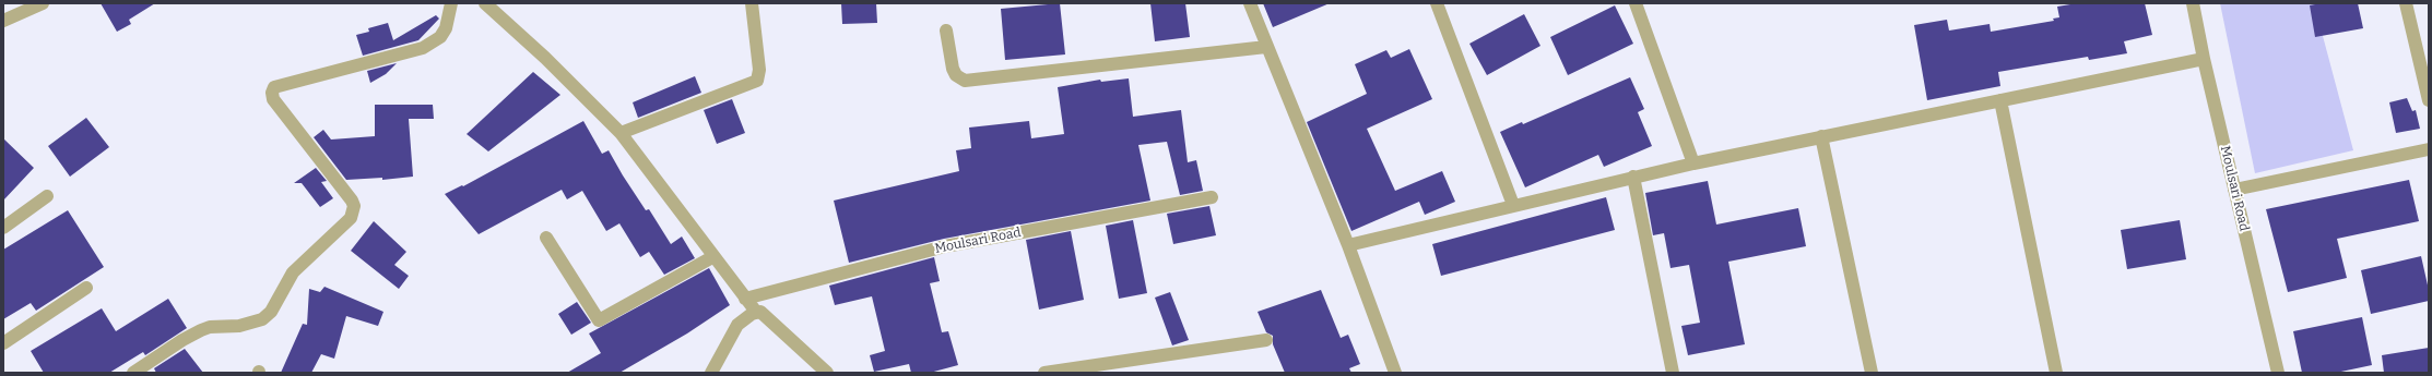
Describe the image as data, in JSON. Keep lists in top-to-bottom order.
{
  "streets": {
    "street": ["Moulsari Road"]
  }
}
